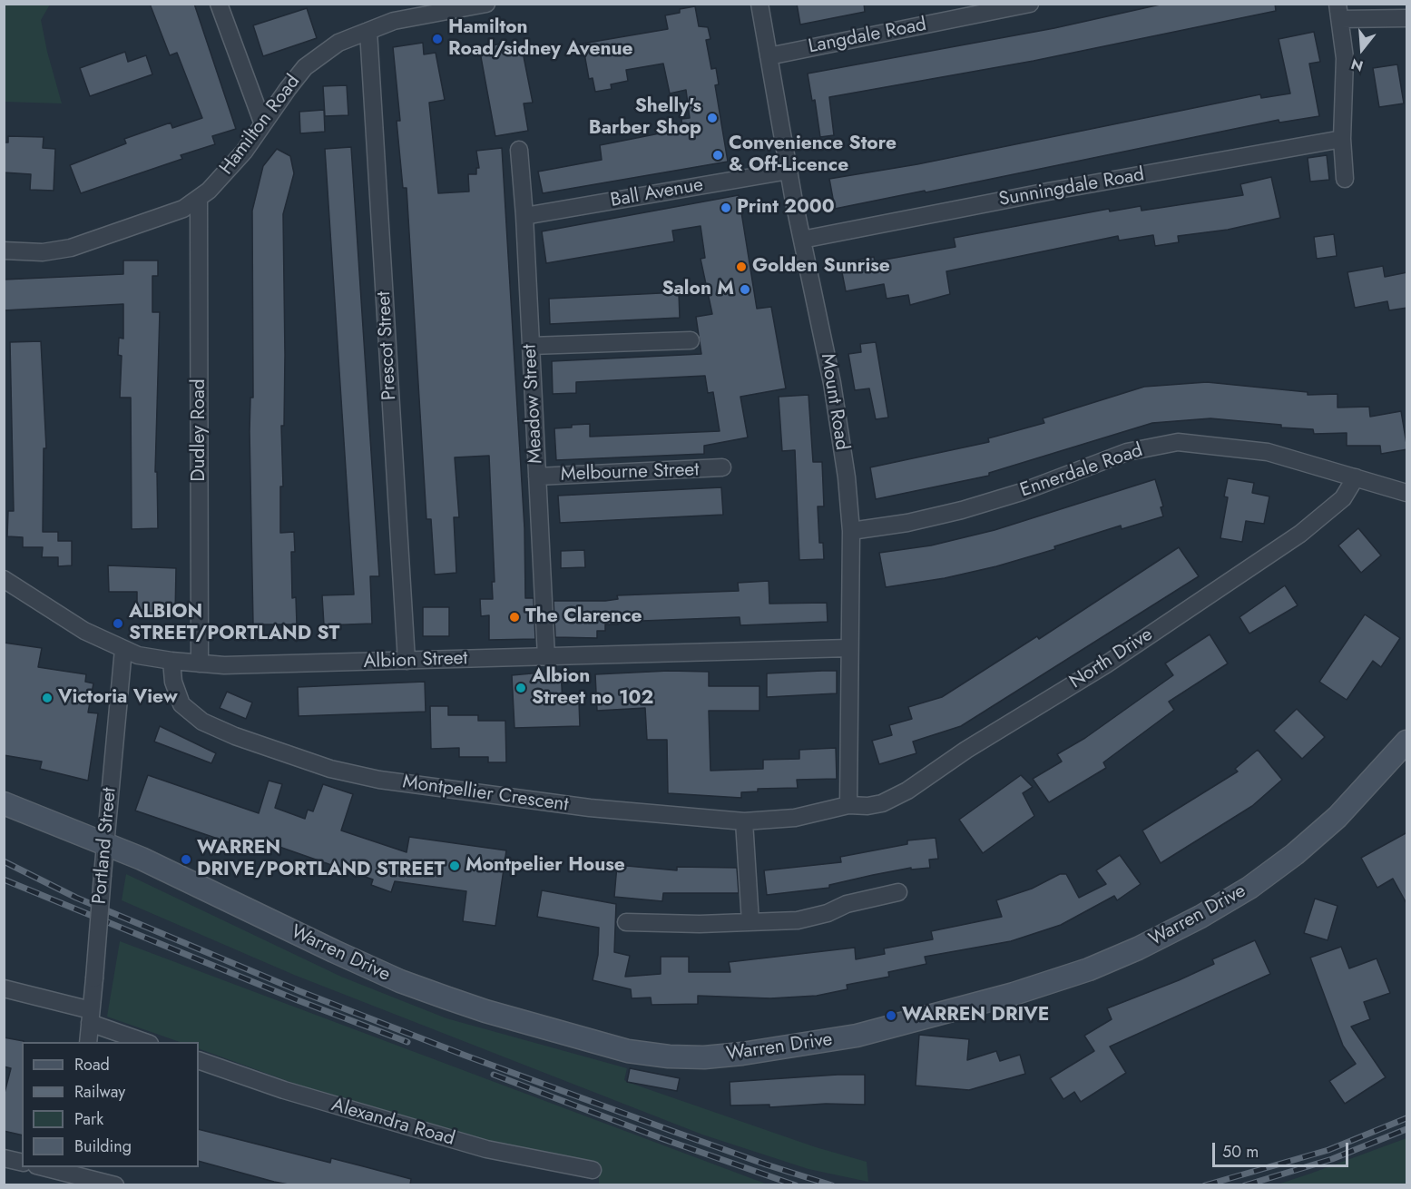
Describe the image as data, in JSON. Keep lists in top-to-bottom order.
{
  "streets": {
    "street": [
      "Langdale Road",
      "Hamilton Road",
      "Sunningdale Road",
      "Ball Avenue",
      "Prescot Street",
      "Mount Road",
      "Meadow Street",
      "Dudley Road",
      "Ennerdale Road",
      "Melbourne Street",
      "North Drive",
      "Albion Street",
      "Montpellier Crescent",
      "Portland Street",
      "Warren Drive",
      "Alexandra Road"
    ]
  },
  "crossings": [
    ["Langdale Road", "Mount Road"],
    ["Hamilton Road", "Prescot Street"],
    ["Hamilton Road", "Dudley Road"],
    ["Sunningdale Road", "Mount Road"],
    ["Ball Avenue", "Mount Road"],
    ["Ball Avenue", "Meadow Street"],
    ["Prescot Street", "Albion Street"],
    ["Mount Road", "Ennerdale Road"],
    ["Mount Road", "North Drive"],
    ["Mount Road", "Albion Street"],
    ["Mount Road", "Montpellier Crescent"],
    ["Meadow Street", "Melbourne Street"],
    ["Meadow Street", "Albion Street"],
    ["Dudley Road", "Albion Street"],
    ["Ennerdale Road", "North Drive"],
    ["North Drive", "Montpellier Crescent"],
    ["Albion Street", "Montpellier Crescent"],
    ["Albion Street", "Portland Street"],
    ["Portland Street", "Warren Drive"]
  ],
  "places": [
    "Hamilton Road/sidney Avenue",
    "Shelly's Barber Shop",
    "Convenience Store & Off-Licence",
    "Print 2000",
    "Golden Sunrise",
    "Salon M",
    "The Clarence",
    "ALBION STREET/PORTLAND ST",
    "Albion Street no 102",
    "Victoria View",
    "WARREN DRIVE/PORTLAND STREET",
    "Montpelier House",
    "WARREN DRIVE"
  ],
  "legend": [
    "Road",
    "Railway",
    "Park",
    "Building"
  ],
  "scale_bar": "50 m",
  "north": "bottom"
}
